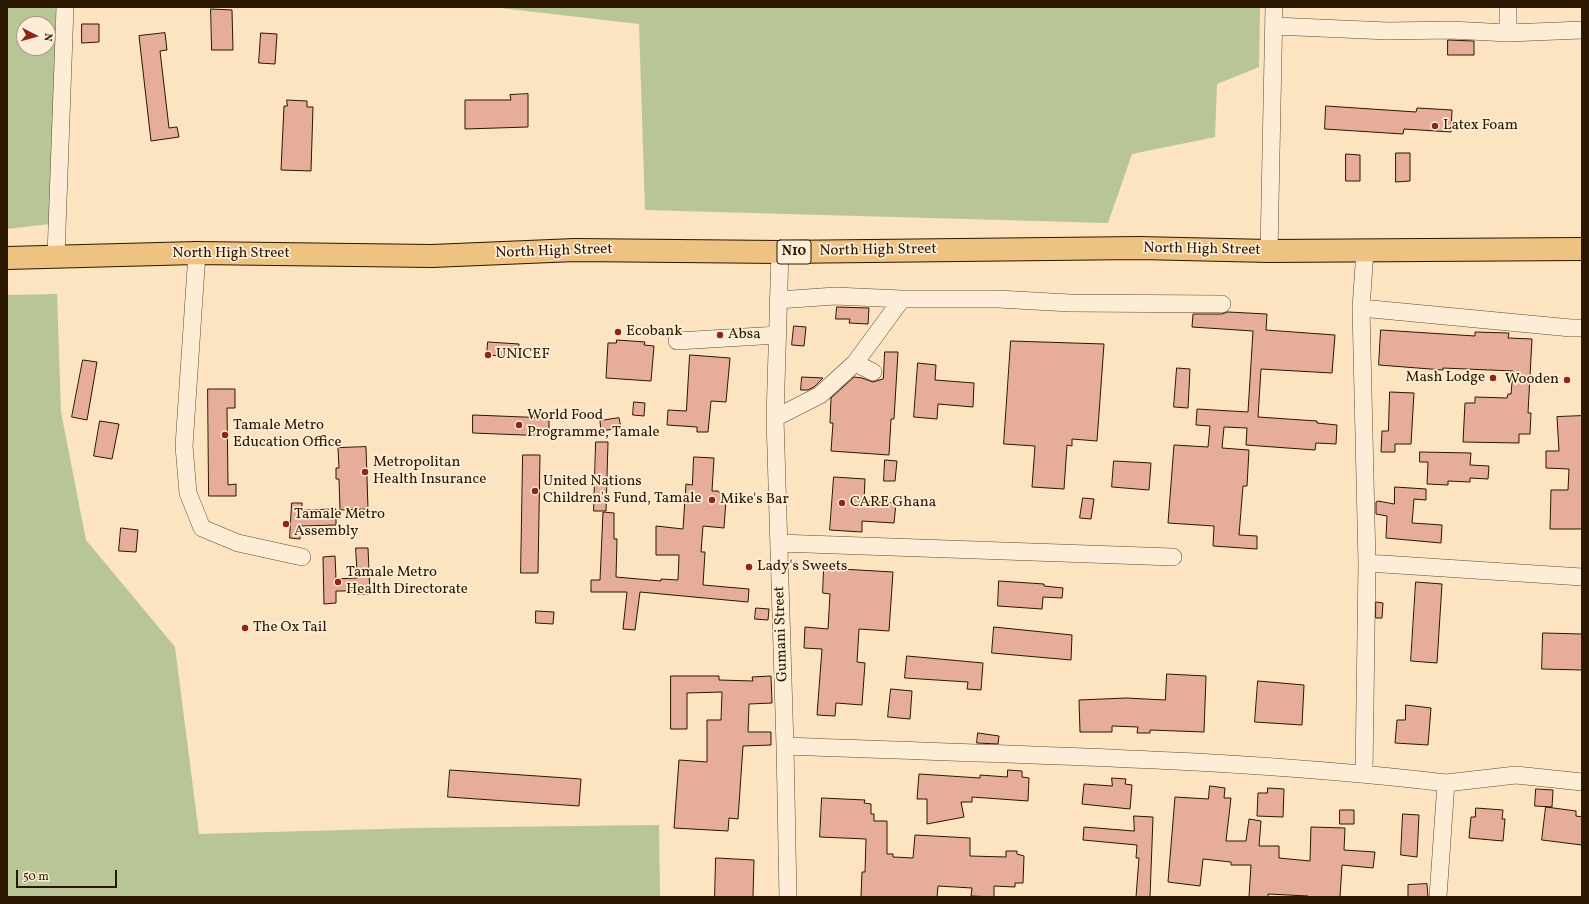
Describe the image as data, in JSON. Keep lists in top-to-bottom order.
{
  "streets": {
    "highway": ["North High Street", "N10"],
    "street": ["Gumani Street"]
  },
  "crossings": [
    ["North High Street", "Gumani Street"]
  ],
  "places": [
    "Latex Foam",
    "Ecobank",
    "Absa",
    "UNICEF",
    "Mash Lodge",
    "Wooden",
    "World Food Programme, Tamale",
    "Tamale Metro Education Office",
    "Metropolitan Health Insurance",
    "United Nations Children's Fund, Tamale",
    "Mike's Bar",
    "CARE Ghana",
    "Tamale Metro Assembly",
    "Lady's Sweets",
    "Tamale Metro Health Directorate",
    "The Ox Tail"
  ],
  "scale_bar": "50 m",
  "north": "right"
}
